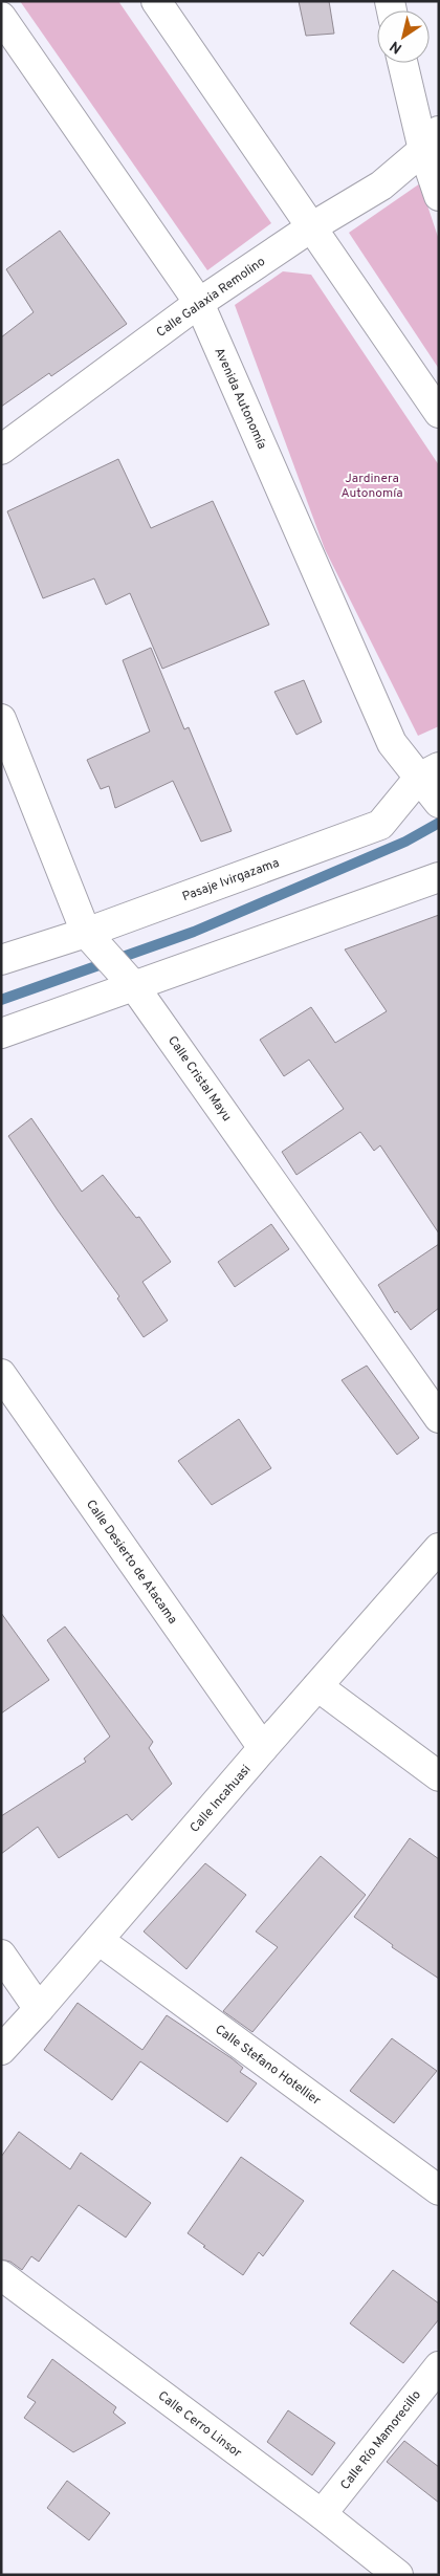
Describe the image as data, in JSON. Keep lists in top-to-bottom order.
{
  "streets": {
    "street": [
      "Calle Galaxia Remolino",
      "Avenida Autonomía",
      "Pasaje Ivirgazama",
      "Calle Cristal Mayu",
      "Calle Desierto de Atacama",
      "Calle Incahuasi",
      "Calle Stefano Hotellier",
      "Calle Cerro Linsor",
      "Calle Río Mamorecillo"
    ]
  },
  "crossings": [
    ["Calle Galaxia Remolino", "Avenida Autonomía"],
    ["Avenida Autonomía", "Pasaje Ivirgazama"],
    ["Pasaje Ivirgazama", "Calle Cristal Mayu"],
    ["Calle Desierto de Atacama", "Calle Incahuasi"],
    ["Calle Incahuasi", "Calle Stefano Hotellier"],
    ["Calle Cerro Linsor", "Calle Río Mamorecillo"]
  ],
  "parks": ["Jardinera Autonomía"],
  "north": "bottom left"
}
